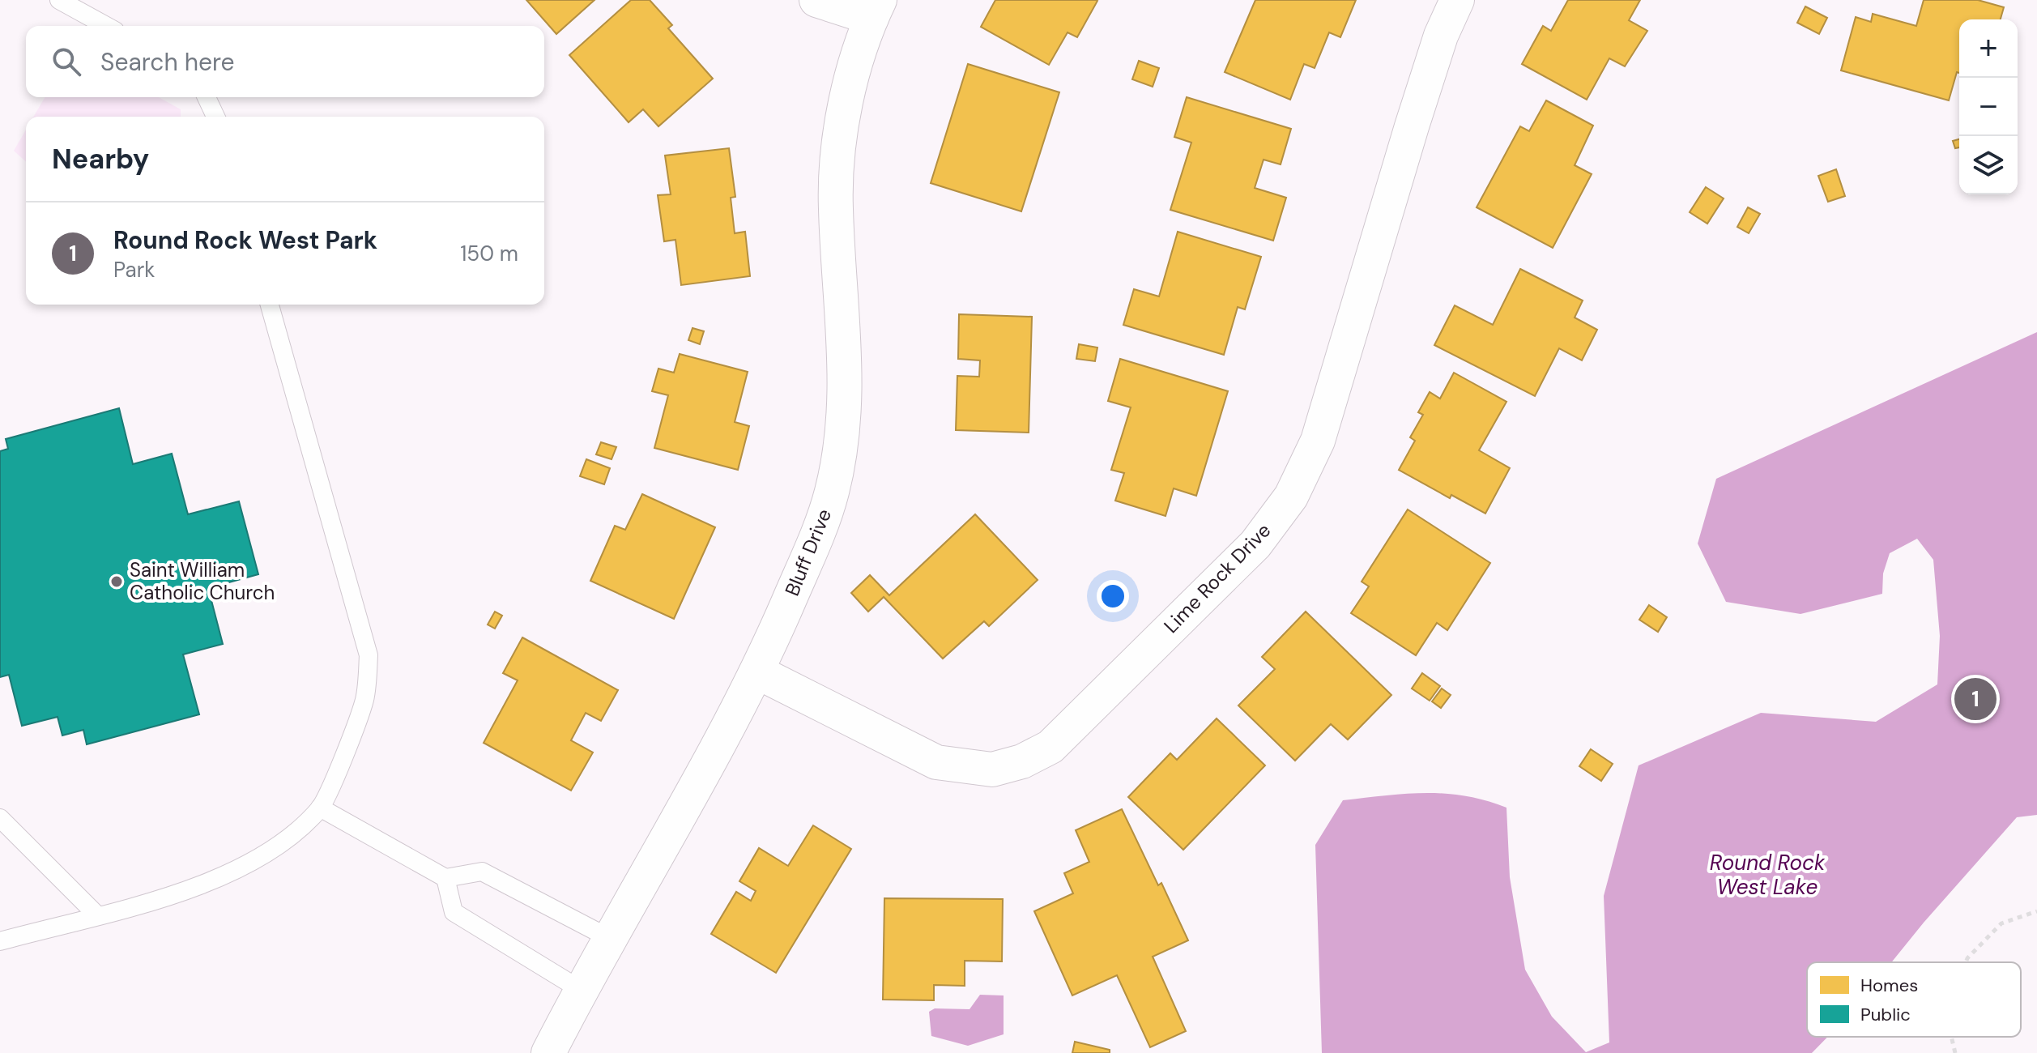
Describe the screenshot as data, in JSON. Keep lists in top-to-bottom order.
{
  "streets": {
    "street": ["Bluff Drive", "Lime Rock Drive"]
  },
  "crossings": [
    ["Bluff Drive", "Lime Rock Drive"]
  ],
  "water": ["Round Rock West Lake"],
  "places": ["Saint William Catholic Church"],
  "legend": ["Homes", "Public"],
  "page": {
    "map_buttons": ["+", "−"],
    "search": "Search here",
    "heading": "Nearby",
    "list": [
      {
        "mark": "1",
        "name": "Round Rock West Park",
        "note": "Park",
        "value": "150 m"
      }
    ],
    "pins": "1"
  }
}
